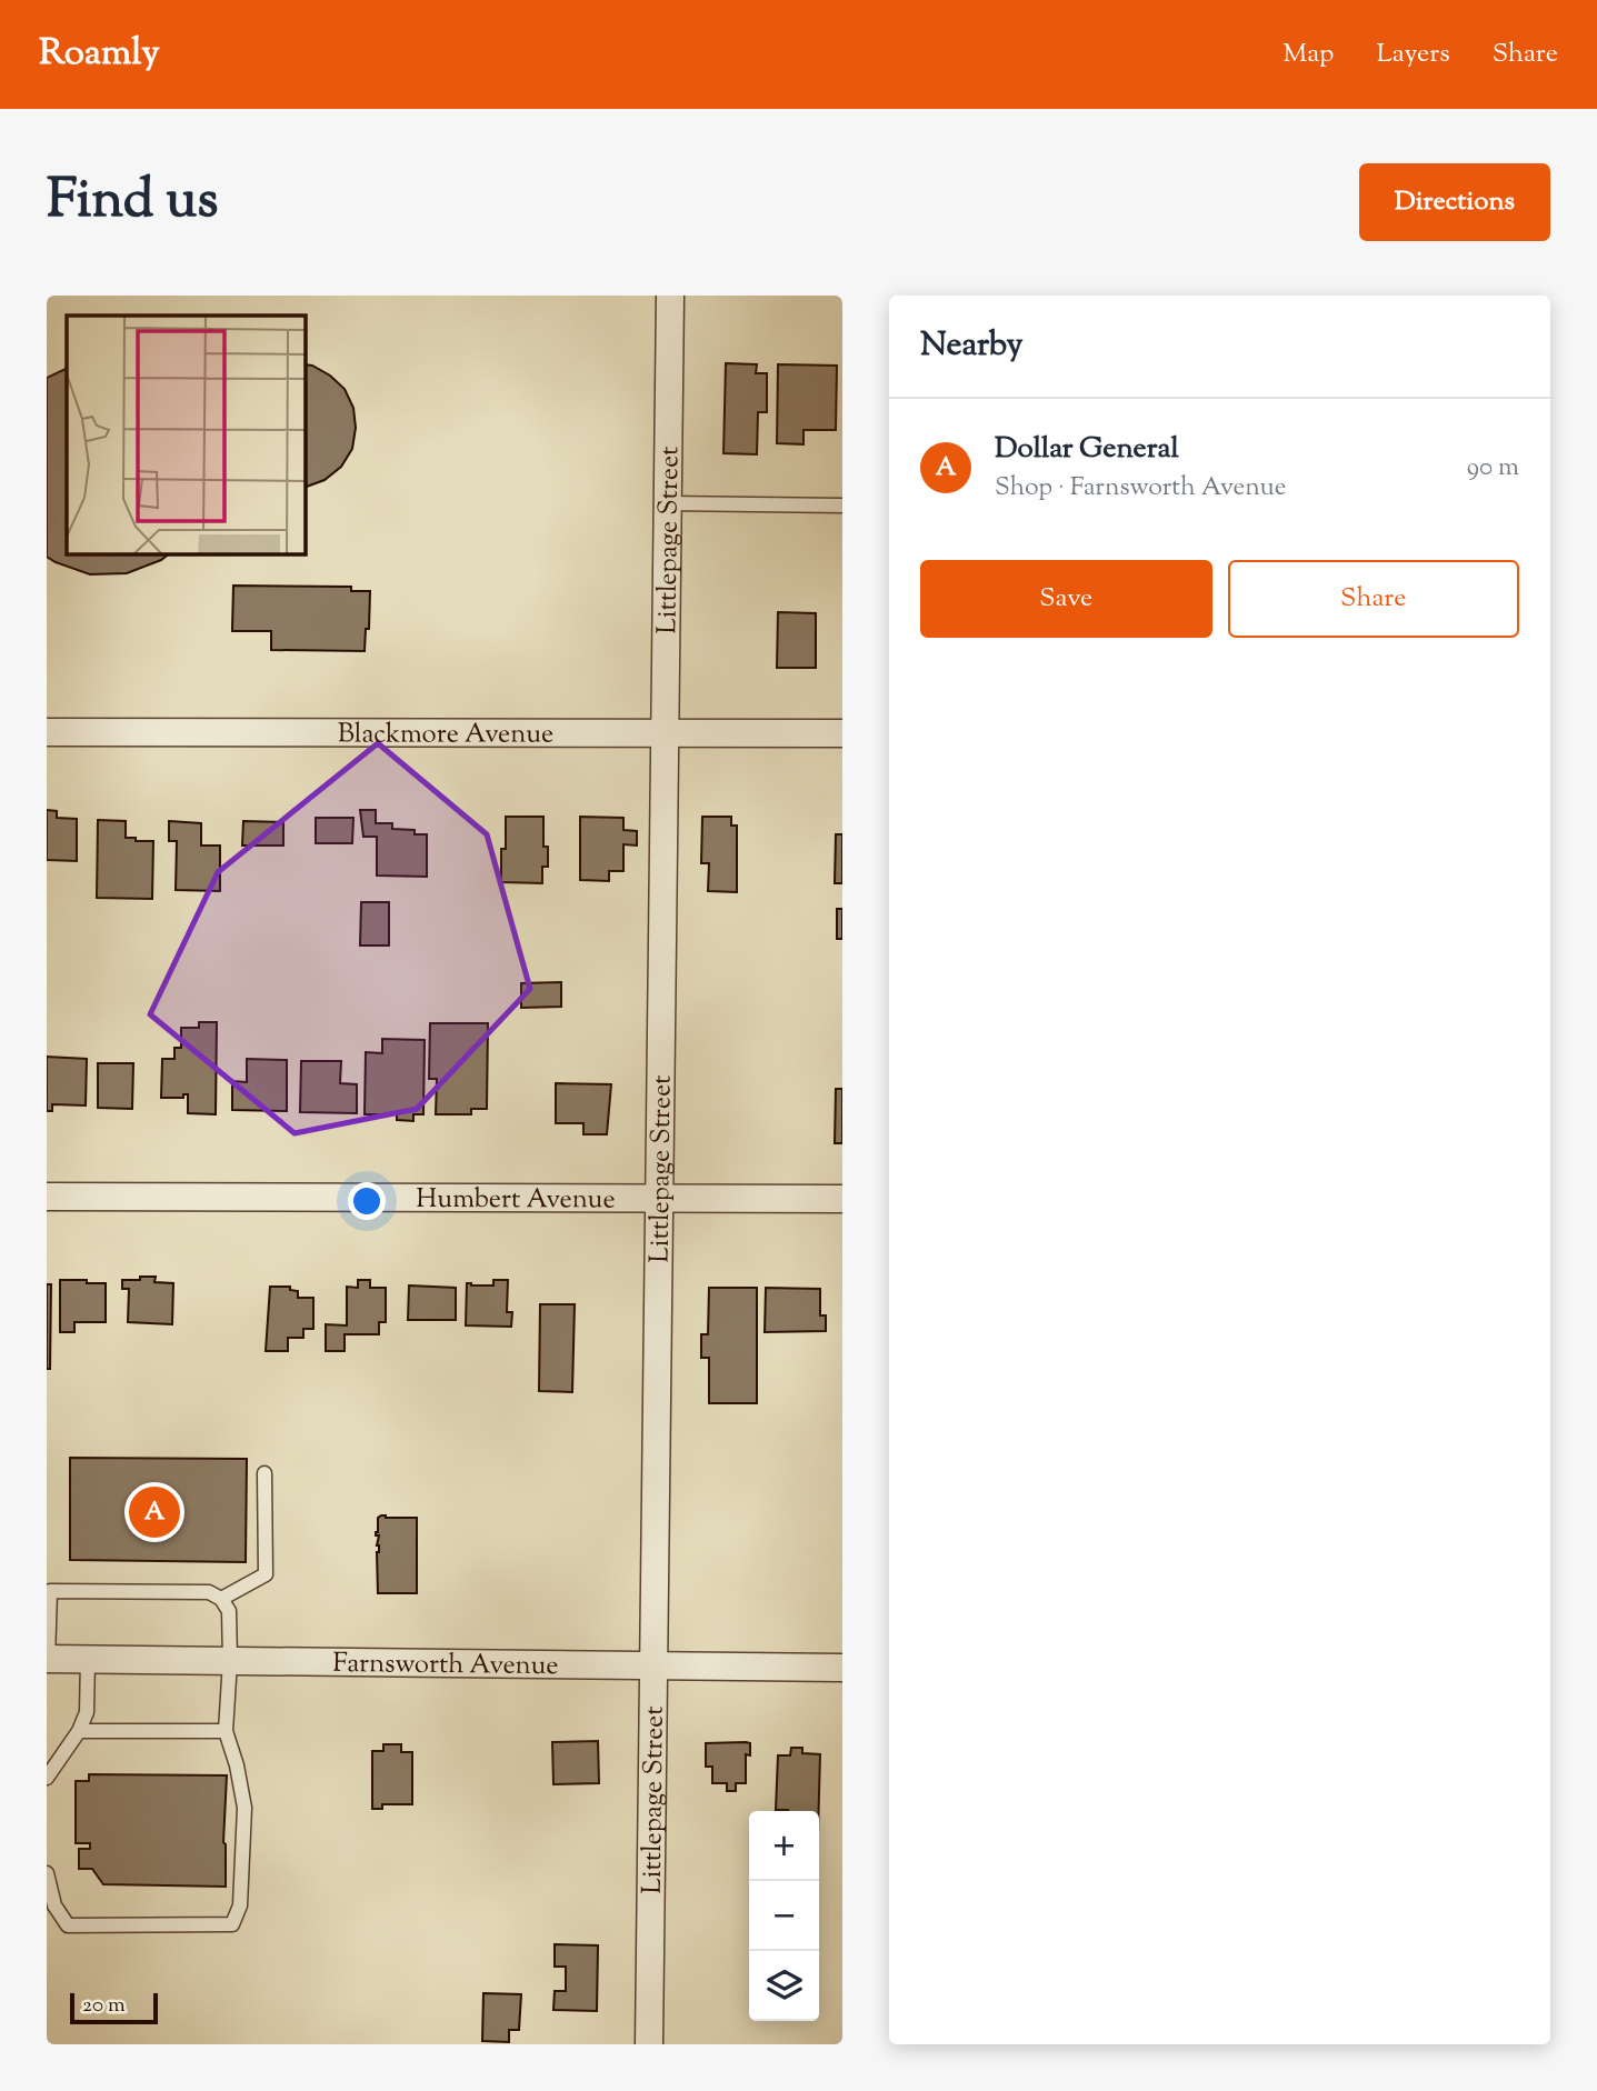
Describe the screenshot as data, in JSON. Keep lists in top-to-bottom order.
{
  "streets": {
    "street": [
      "Littlepage Street",
      "Blackmore Avenue",
      "Humbert Avenue",
      "Farnsworth Avenue"
    ]
  },
  "crossings": [
    ["Littlepage Street", "Blackmore Avenue"],
    ["Littlepage Street", "Humbert Avenue"],
    ["Littlepage Street", "Farnsworth Avenue"]
  ],
  "scale_bar": "20 m",
  "page": {
    "header": "Roamly",
    "nav": ["Map", "Layers", "Share"],
    "title": "Find us",
    "buttons": [
      "Directions",
      ["Save", "Share"]
    ],
    "heading": "Nearby",
    "list": [
      {
        "mark": "A",
        "name": "Dollar General",
        "note": "Shop · Farnsworth Avenue",
        "value": "90 m"
      }
    ],
    "pins": "A",
    "map_buttons": ["+", "−"],
    "scale": "20 m"
  }
}
